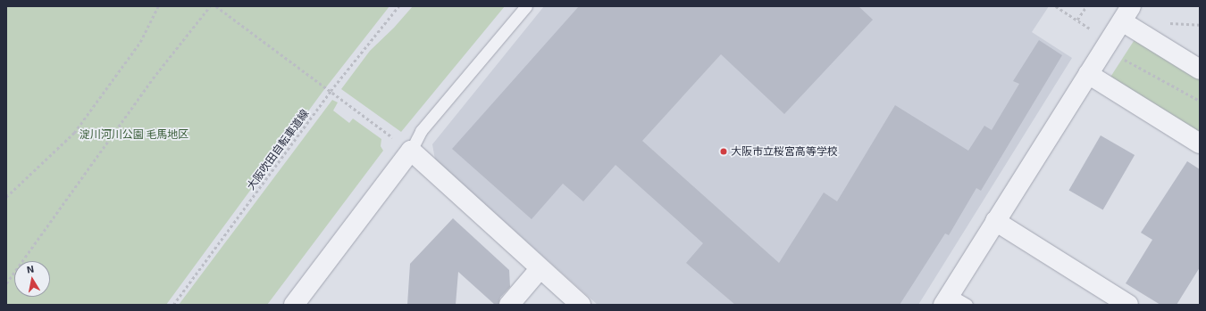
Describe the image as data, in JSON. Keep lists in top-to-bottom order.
{
  "streets": {
    "path": ["大阪吹田自転車道線"]
  },
  "parks": ["淀川河川公園 毛馬地区"],
  "places": ["大阪市立桜宮高等学校"],
  "north": "top"
}
